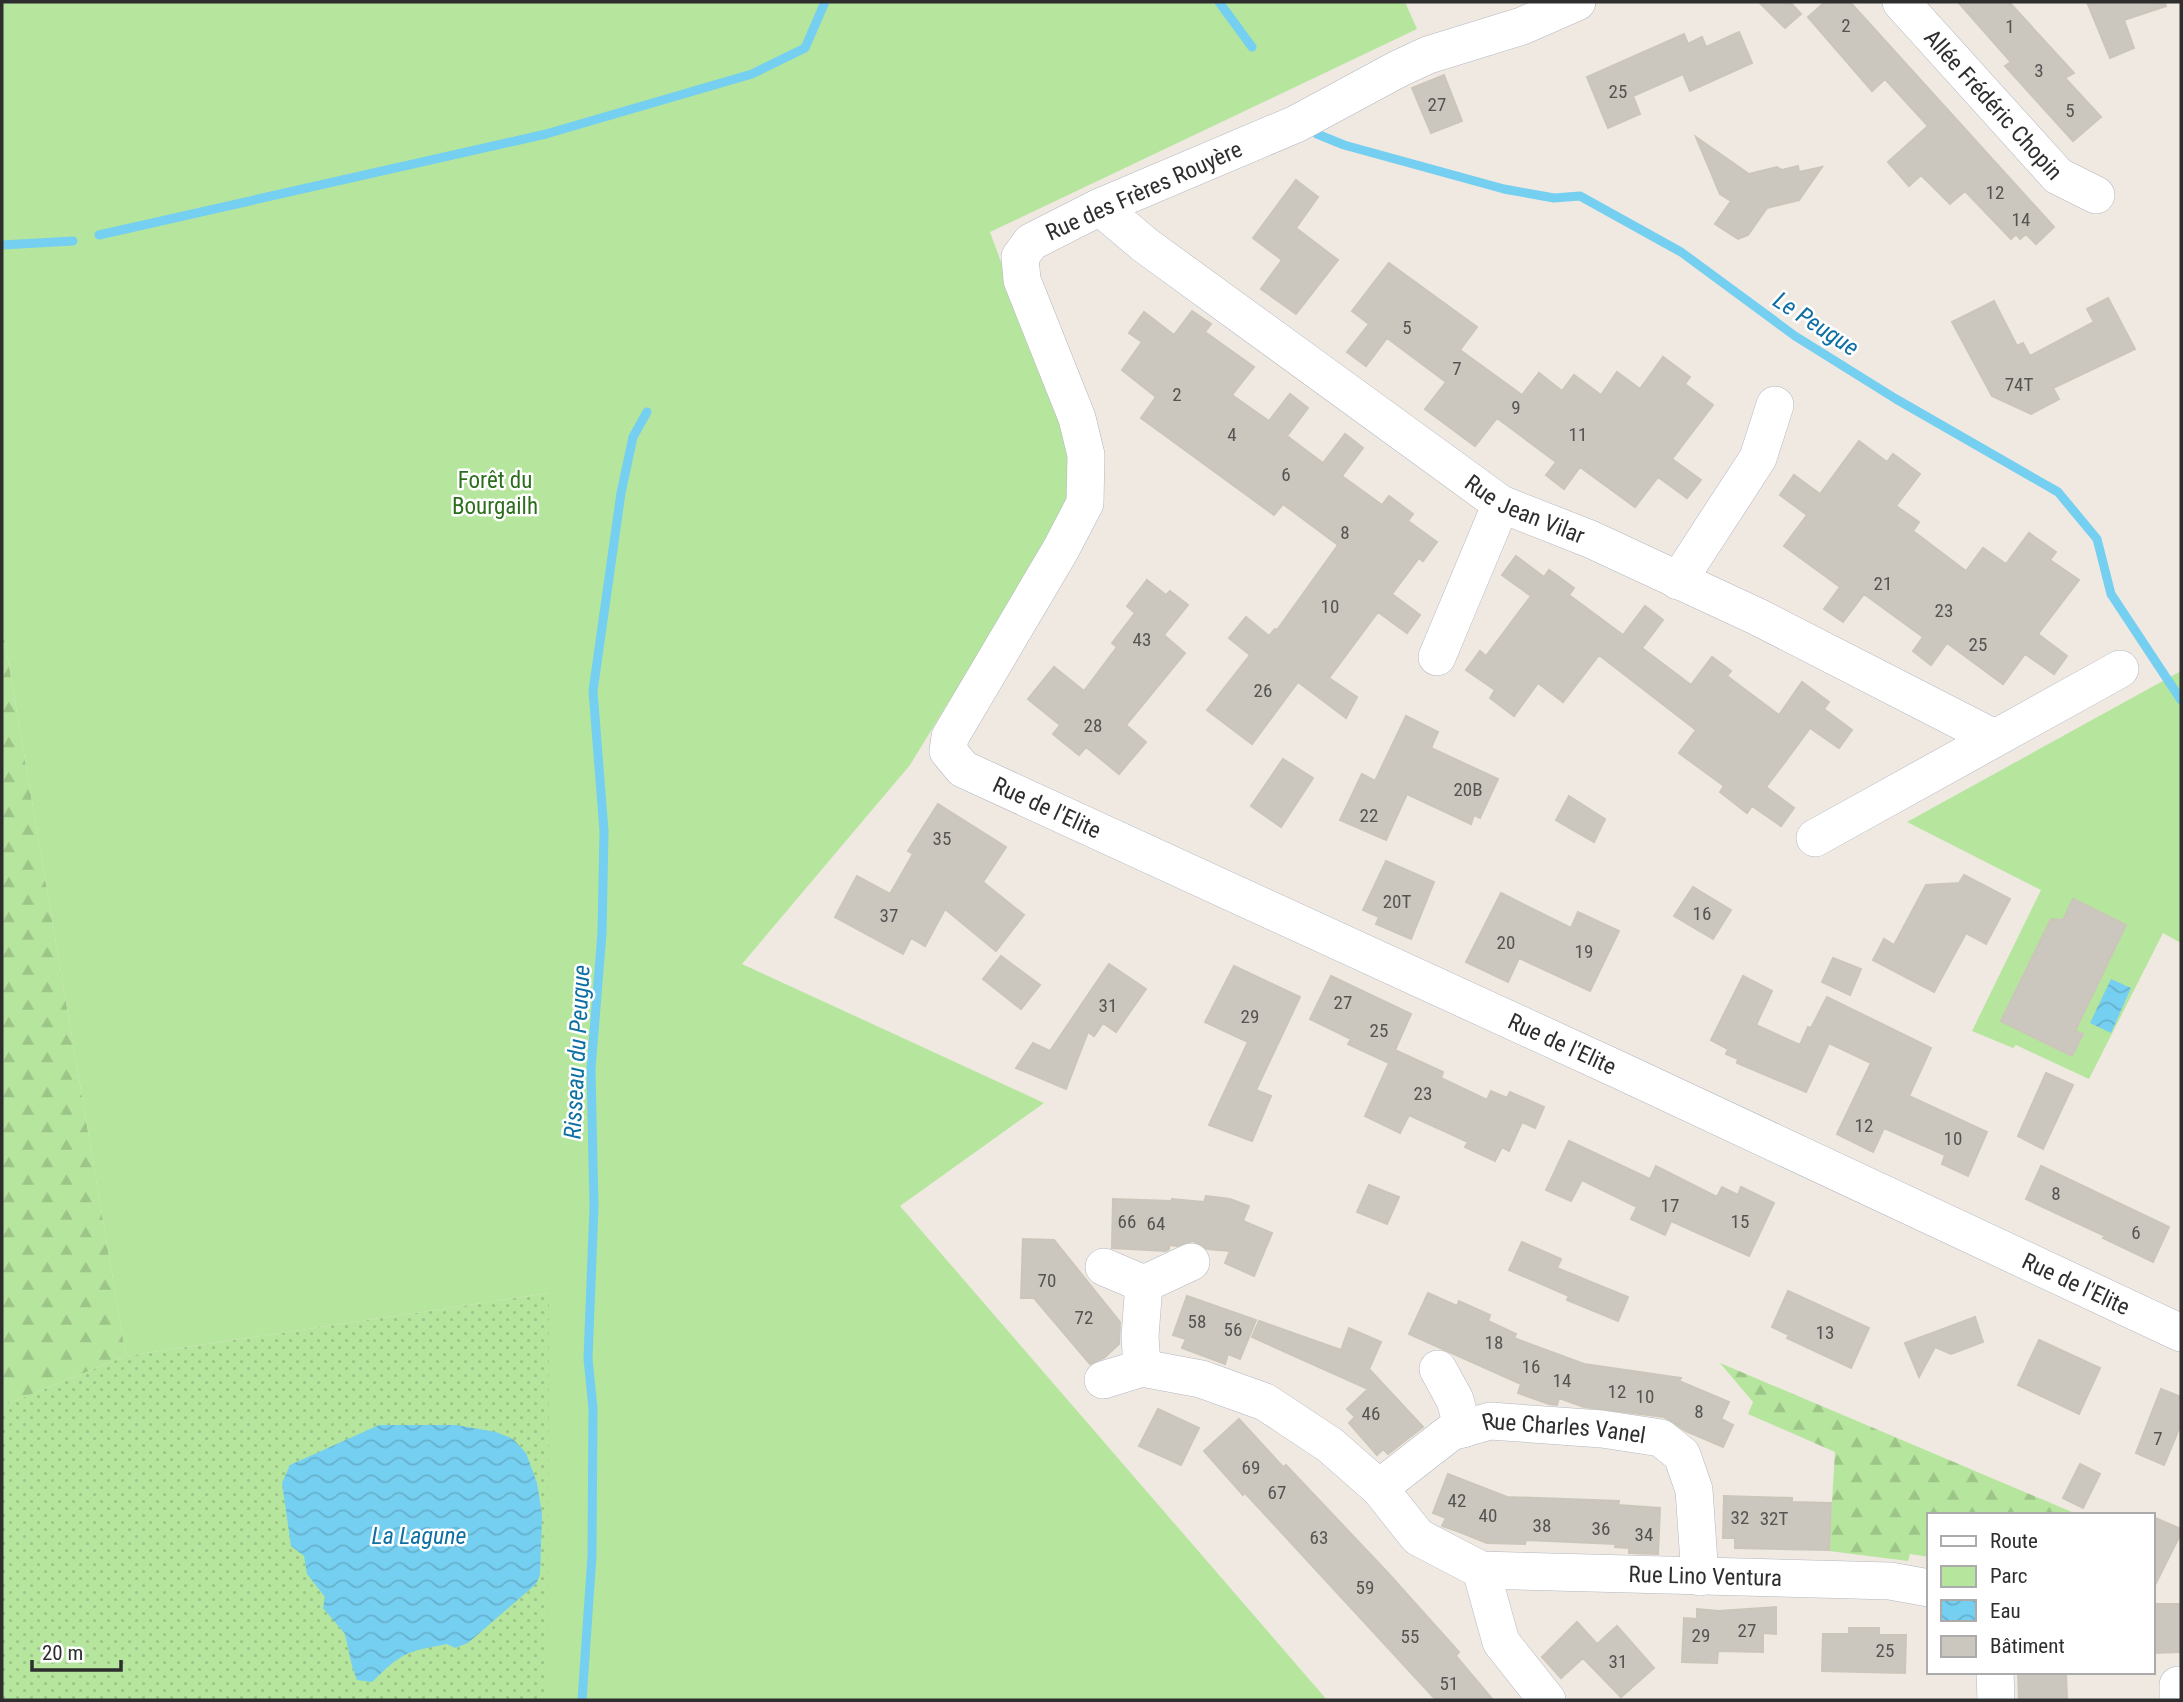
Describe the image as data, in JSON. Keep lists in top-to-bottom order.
{
  "streets": {
    "street": [
      "Allée Frédéric Chopin",
      "Rue des Frères Rouyère",
      "Rue Jean Vilar",
      "Rue de l'Elite",
      "Rue Charles Vanel",
      "Rue Lino Ventura"
    ]
  },
  "crossings": [
    ["Rue des Frères Rouyère", "Rue Jean Vilar"],
    ["Rue des Frères Rouyère", "Rue de l'Elite"],
    ["Rue Charles Vanel", "Rue Lino Ventura"]
  ],
  "water": ["Le Peugue", "Risseau du Peugue", "La Lagune"],
  "parks": ["Forêt du Bourgailh"],
  "house_numbers": [
    "2",
    "1",
    "3",
    "25",
    "27",
    "5",
    "12",
    "14",
    "5",
    "7",
    "74T",
    "2",
    "9",
    "4",
    "11",
    "6",
    "8",
    "21",
    "10",
    "23",
    "43",
    "25",
    "26",
    "28",
    "20B",
    "22",
    "35",
    "20T",
    "16",
    "37",
    "20",
    "19",
    "27",
    "31",
    "29",
    "25",
    "23",
    "12",
    "10",
    "8",
    "17",
    "66",
    "15",
    "64",
    "6",
    "70",
    "72",
    "58",
    "56",
    "13",
    "18",
    "16",
    "14",
    "12",
    "10",
    "8",
    "46",
    "7",
    "69",
    "67",
    "42",
    "40",
    "32",
    "32T",
    "38",
    "36",
    "34",
    "63",
    "59",
    "27",
    "29",
    "55",
    "25",
    "31",
    "51"
  ],
  "legend": [
    "Route",
    "Parc",
    "Eau",
    "Bâtiment"
  ],
  "scale_bar": "20 m"
}
